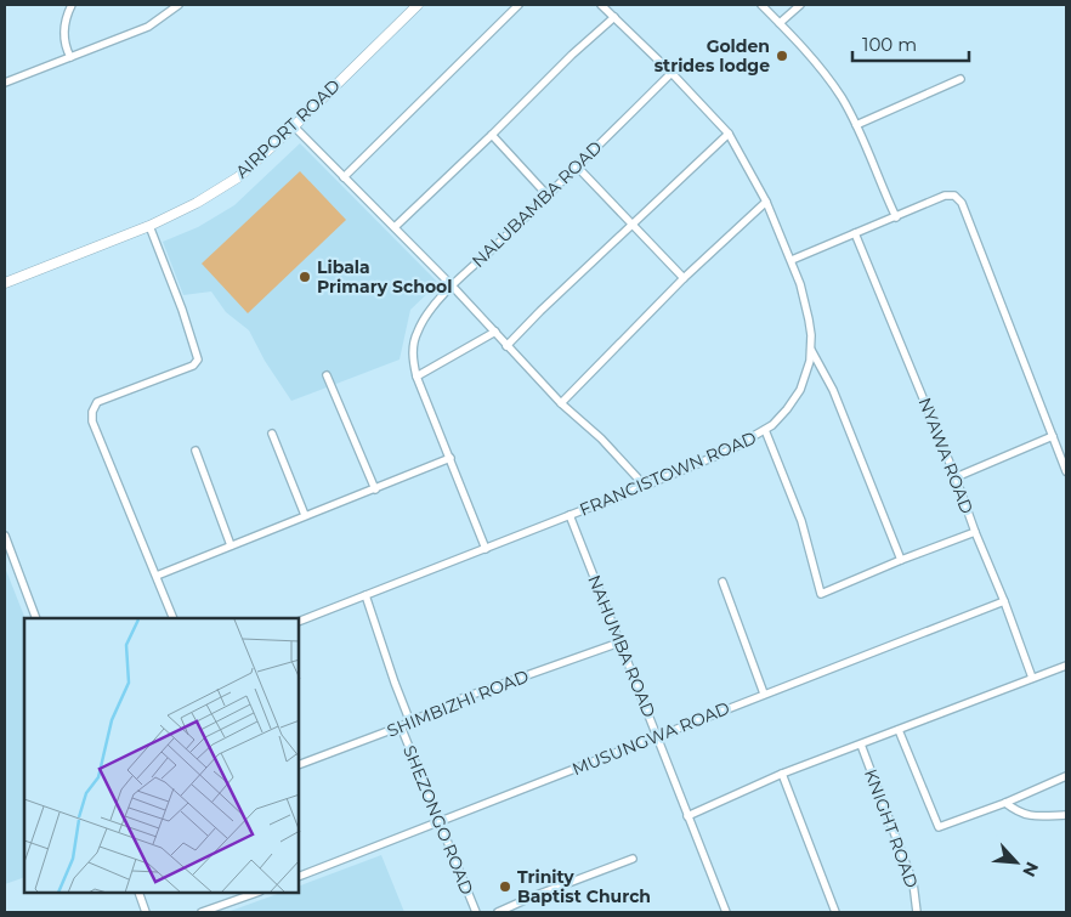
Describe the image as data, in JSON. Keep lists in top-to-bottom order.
{
  "streets": {
    "street": [
      "AIRPORT ROAD",
      "NALUBAMBA ROAD",
      "NYAWA ROAD",
      "FRANCISTOWN ROAD",
      "NAHUMBA ROAD",
      "SHIMBIZHI ROAD",
      "MUSUNGWA ROAD",
      "SHEZONGO ROAD",
      "KNIGHT ROAD"
    ]
  },
  "crossings": [
    ["NALUBAMBA ROAD", "FRANCISTOWN ROAD"],
    ["NYAWA ROAD", "MUSUNGWA ROAD"],
    ["FRANCISTOWN ROAD", "NAHUMBA ROAD"],
    ["NAHUMBA ROAD", "SHIMBIZHI ROAD"],
    ["NAHUMBA ROAD", "MUSUNGWA ROAD"],
    ["SHIMBIZHI ROAD", "SHEZONGO ROAD"],
    ["MUSUNGWA ROAD", "SHEZONGO ROAD"]
  ],
  "places": ["Golden strides lodge", "Libala Primary School", "Trinity Baptist Church"],
  "scale_bar": "100 m",
  "north": "bottom right"
}
